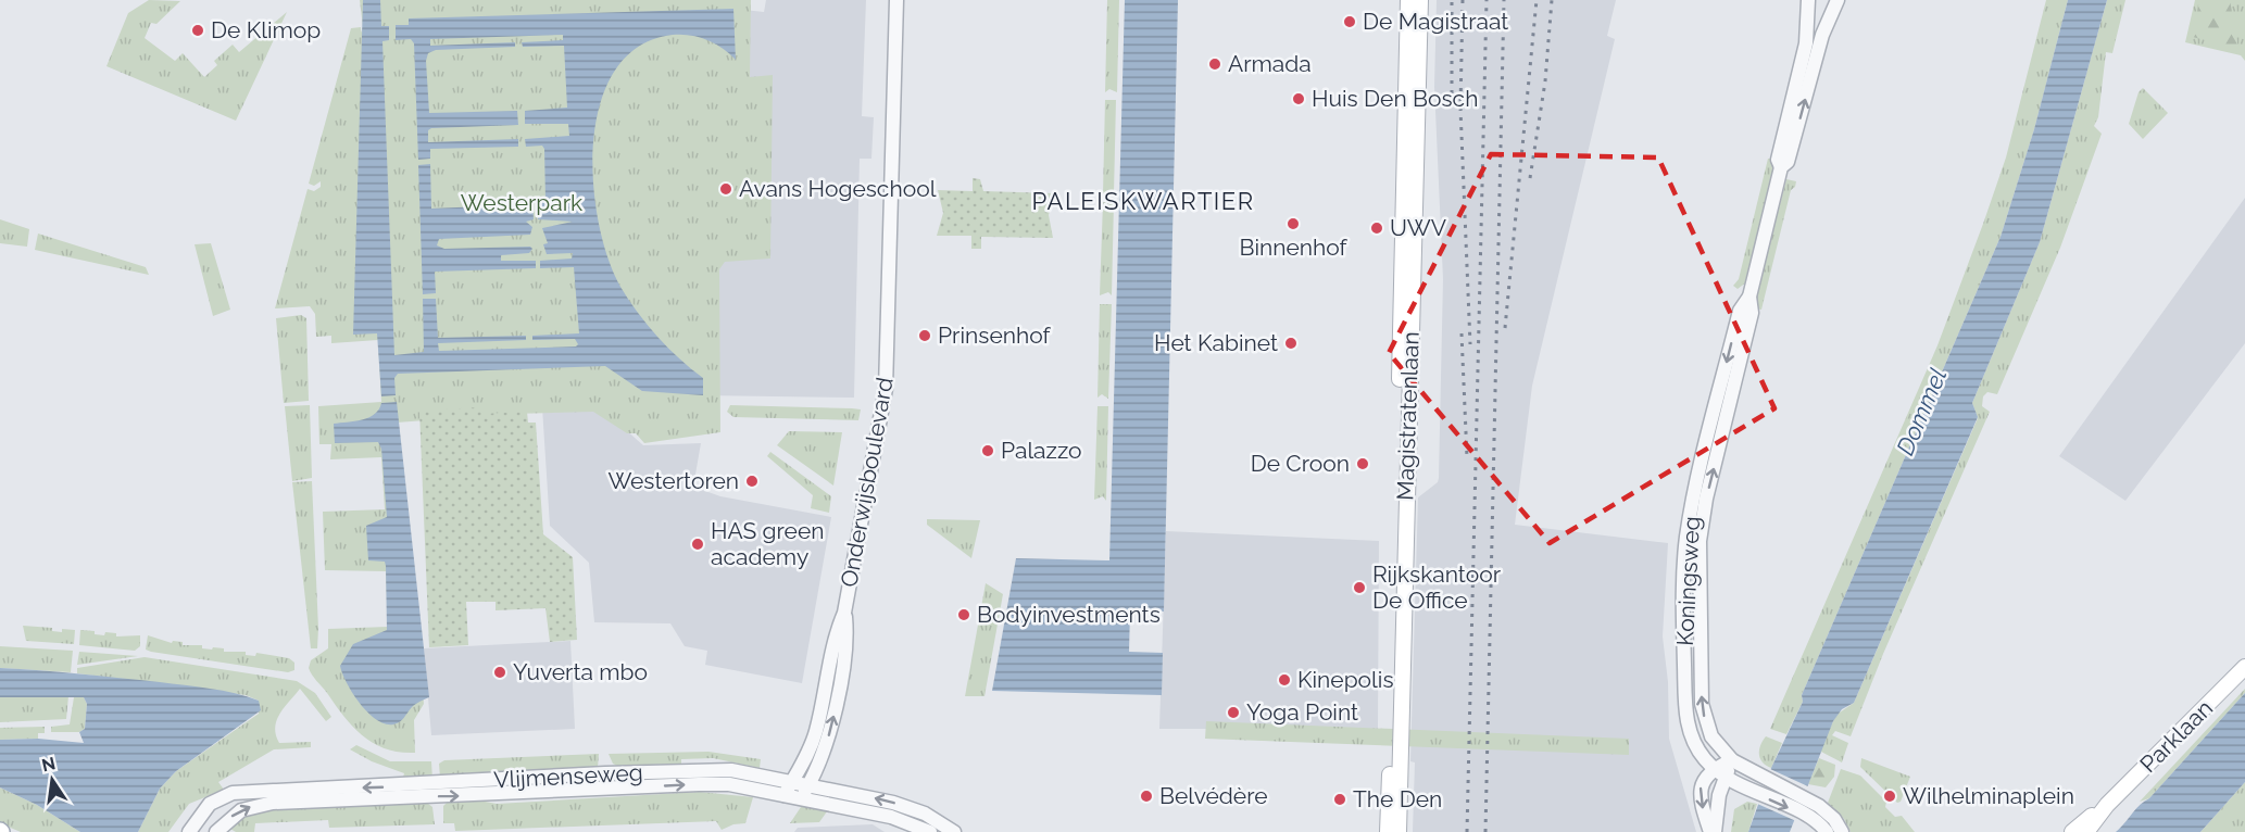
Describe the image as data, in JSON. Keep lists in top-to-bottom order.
{
  "streets": {
    "main road": ["Magistratenlaan", "Parklaan"],
    "street": ["Onderwijsboulevard", "Koningsweg", "Vlijmenseweg"]
  },
  "crossings": [
    ["Onderwijsboulevard", "Vlijmenseweg"]
  ],
  "districts": ["PALEISKWARTIER"],
  "water": ["Dommel"],
  "parks": ["Westerpark"],
  "places": [
    "De Magistraat",
    "De Klimop",
    "Armada",
    "Huis Den Bosch",
    "Avans Hogeschool",
    "Binnenhof",
    "UWV",
    "Prinsenhof",
    "Het Kabinet",
    "Palazzo",
    "De Croon",
    "Westertoren",
    "HAS green academy",
    "Rijkskantoor De Office",
    "Bodyinvestments",
    "Yuverta mbo",
    "Kinepolis",
    "Yoga Point",
    "Belvédère",
    "Wilhelminaplein",
    "The Den"
  ],
  "north": "top"
}
